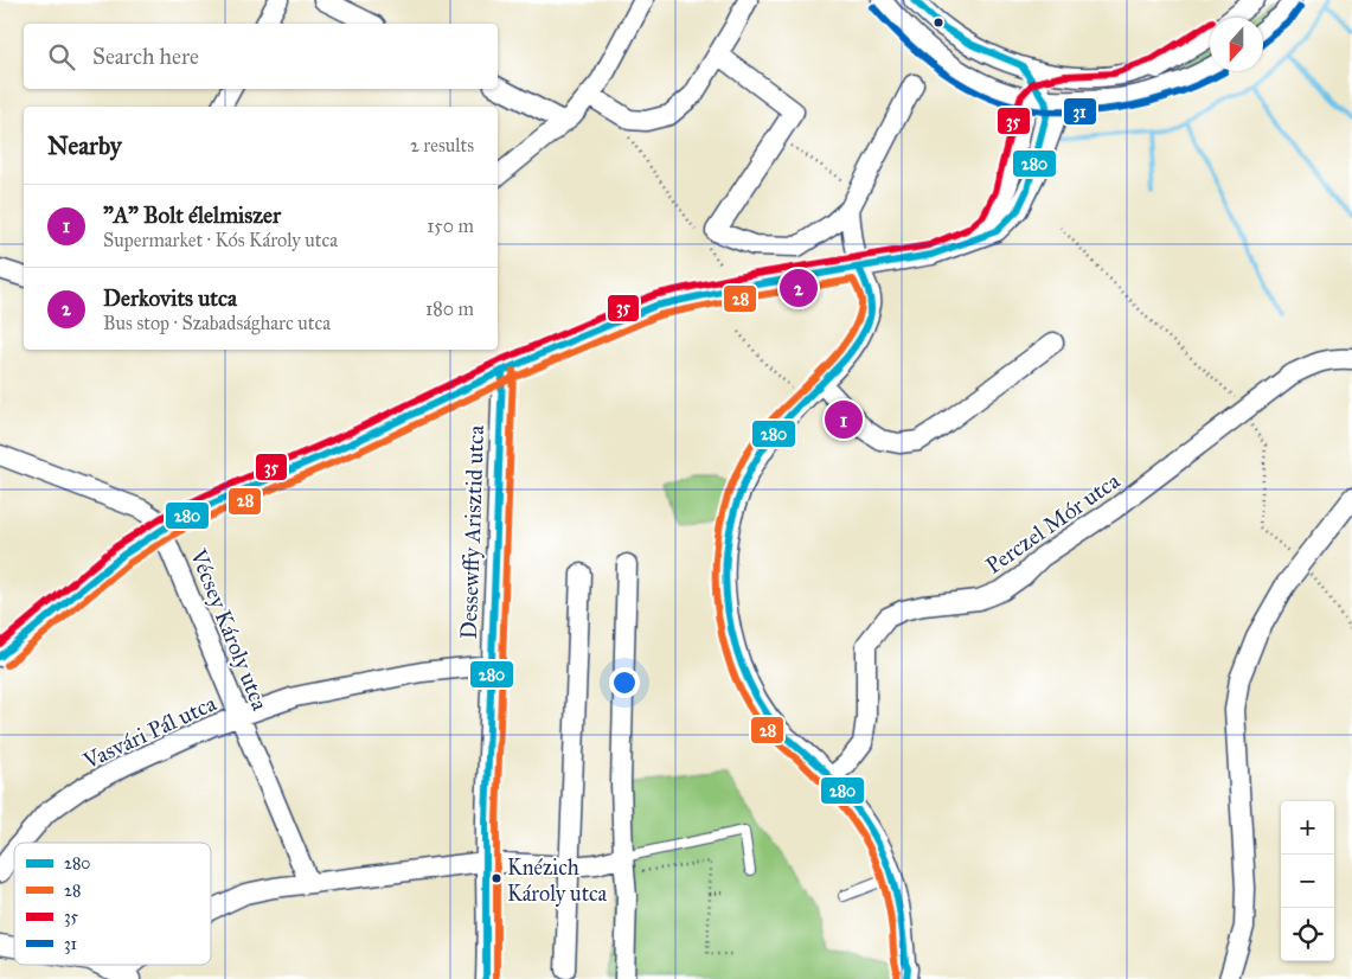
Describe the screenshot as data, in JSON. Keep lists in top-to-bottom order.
{
  "streets": {
    "street": [
      "Perczel Mór utca",
      "Dessewffy Arisztid utca",
      "Vécsey Károly utca",
      "Vasvári Pál utca"
    ]
  },
  "crossings": [
    ["Dessewffy Arisztid utca", "Vasvári Pál utca"],
    ["Vécsey Károly utca", "Vasvári Pál utca"]
  ],
  "places": ["Knézich Károly utca"],
  "lines": [
    "transit line 280",
    "transit line 31",
    "transit line 35",
    "transit line 28"
  ],
  "legend": [
    "280",
    "28",
    "35",
    "31"
  ],
  "north": "bottom",
  "page": {
    "search": "Search here",
    "heading": ["Nearby", "2 results"],
    "list": [
      {
        "mark": "1",
        "name": "\"A\" Bolt élelmiszer",
        "note": "Supermarket · Kós Károly utca",
        "value": "150 m"
      },
      {
        "mark": "2",
        "name": "Derkovits utca",
        "note": "Bus stop · Szabadságharc utca",
        "value": "180 m"
      }
    ],
    "pins": ["2", "1"],
    "map_buttons": ["+", "−"]
  }
}
